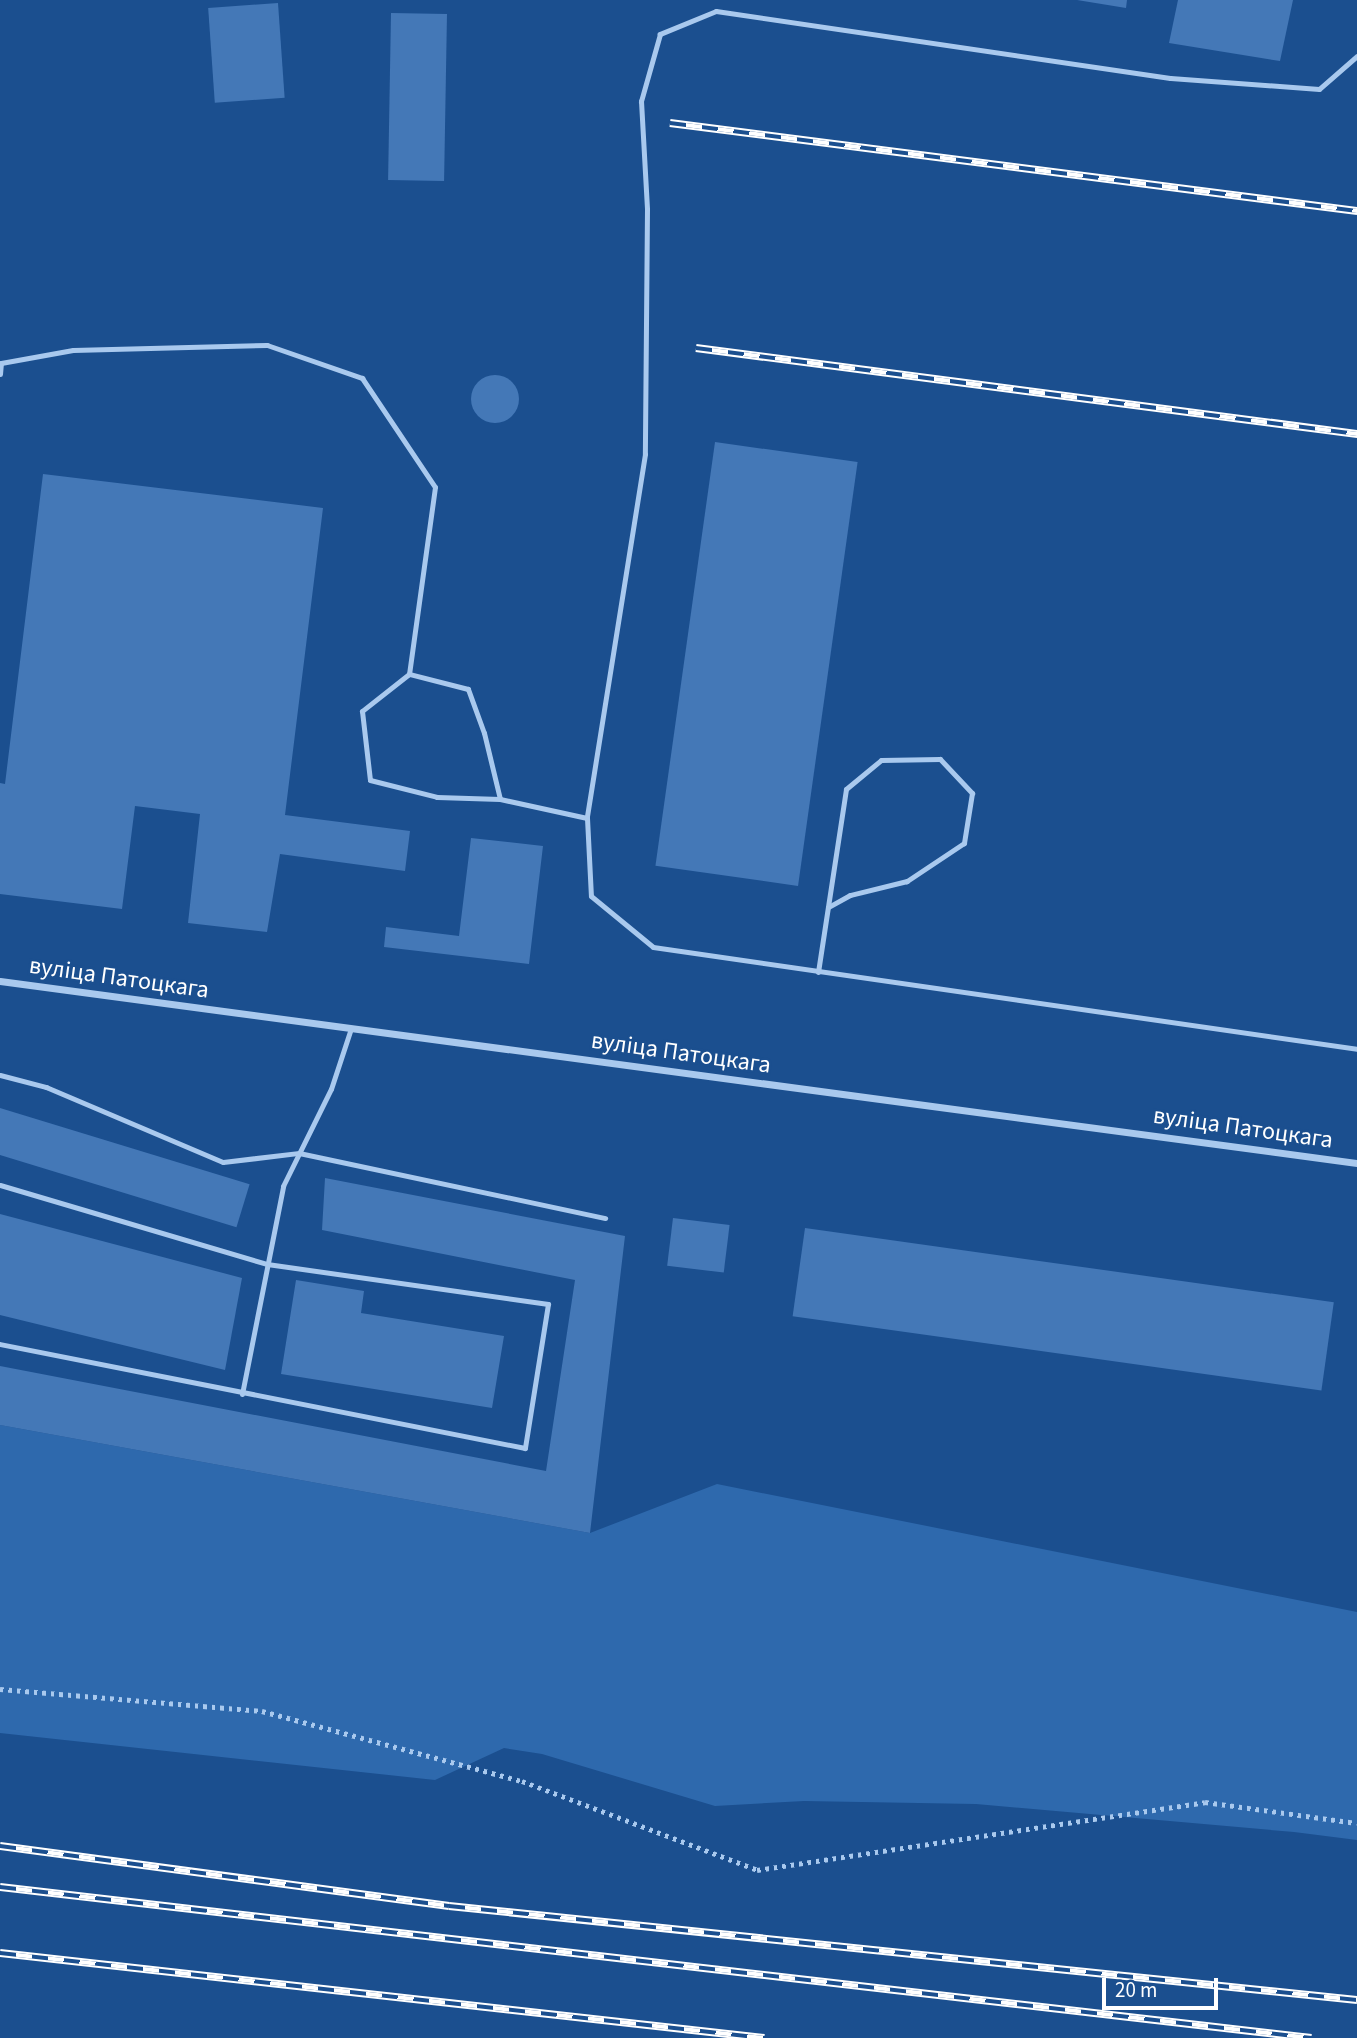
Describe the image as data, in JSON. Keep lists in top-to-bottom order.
{
  "streets": {
    "street": ["вуліца Патоцкага"]
  },
  "scale_bar": "20 m"
}
